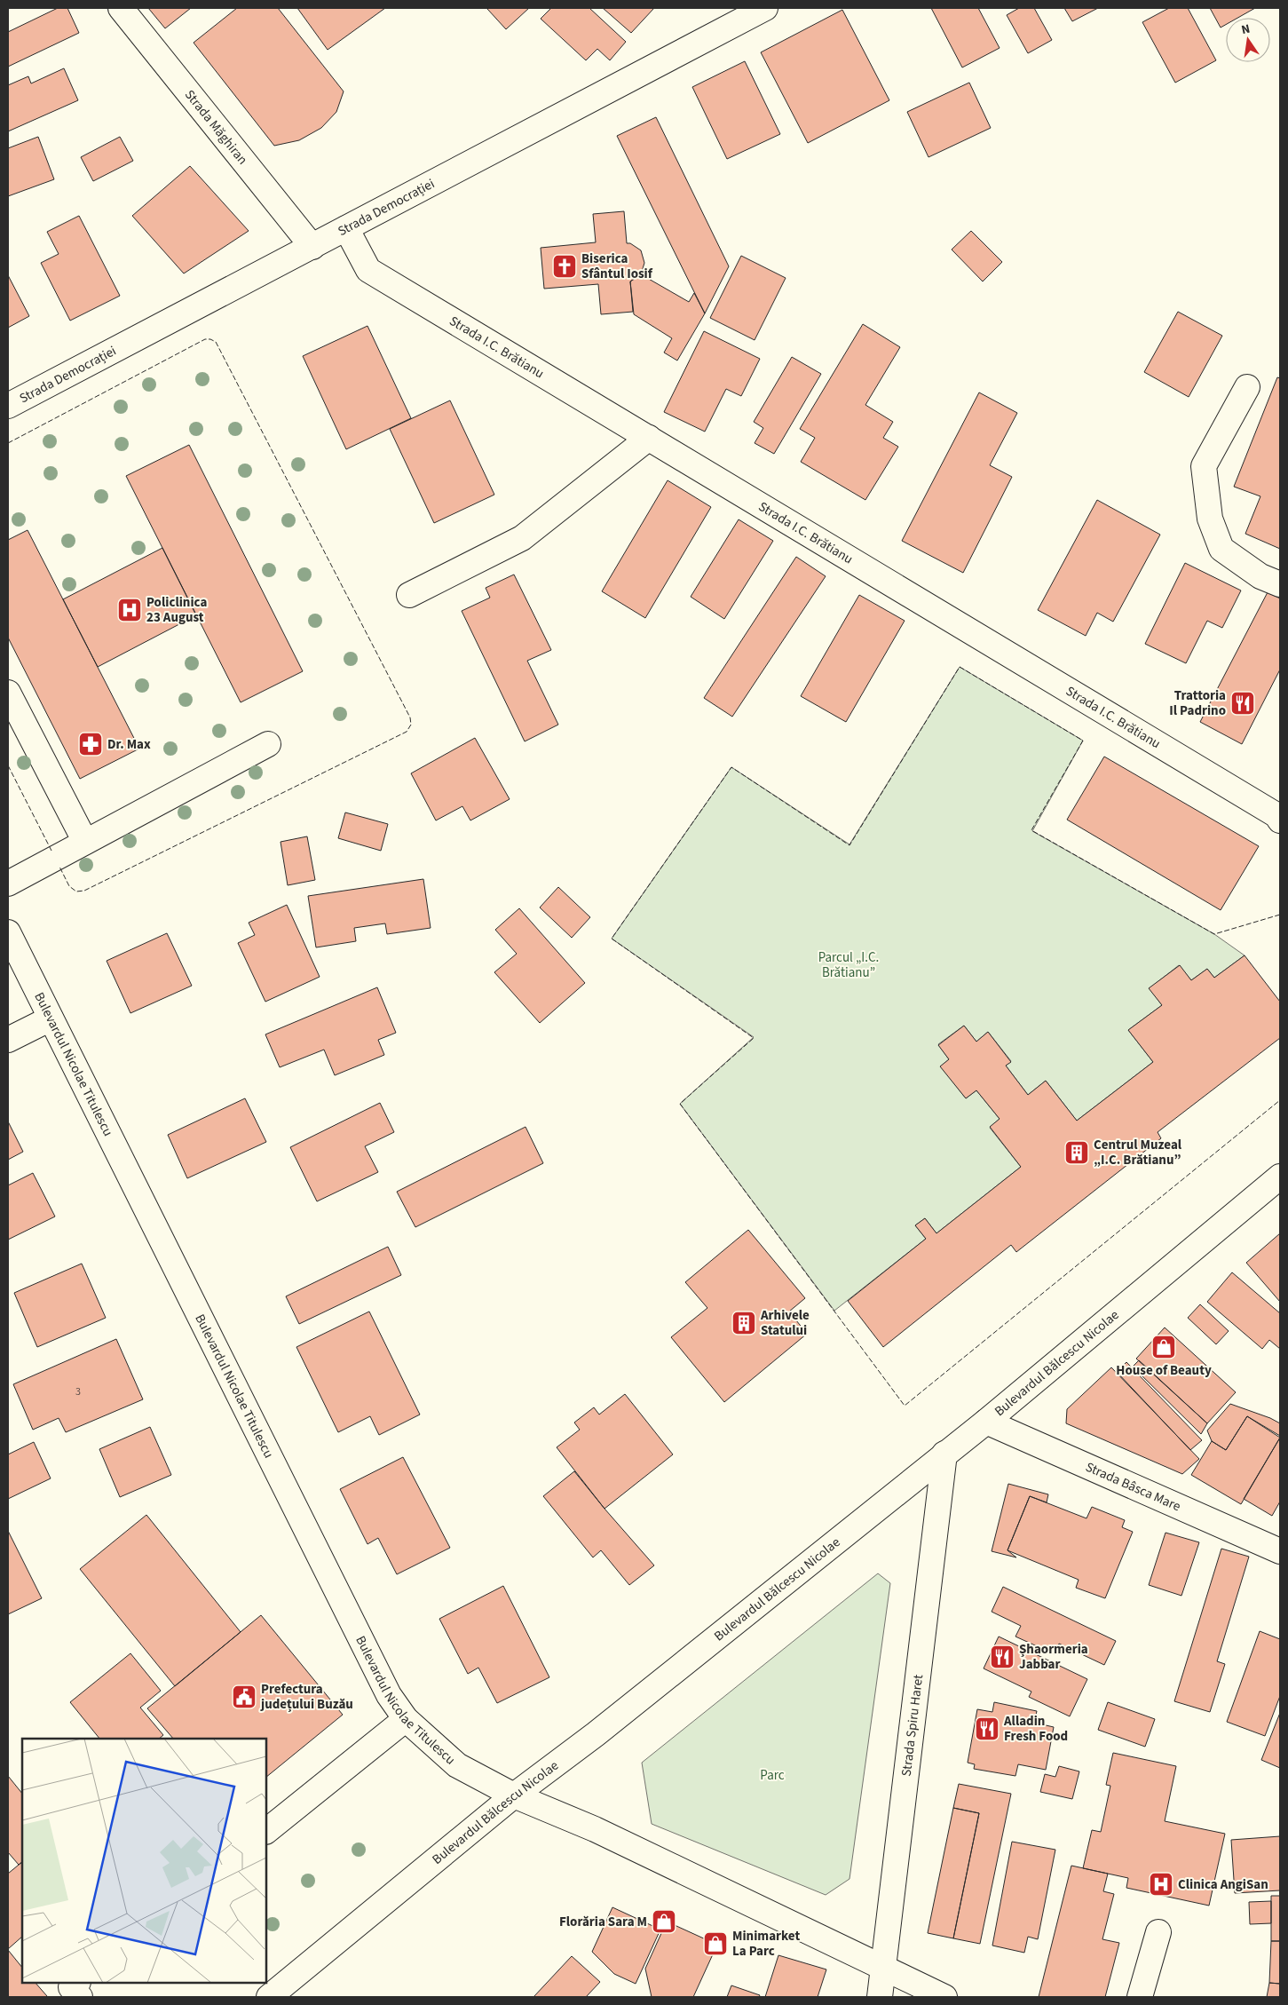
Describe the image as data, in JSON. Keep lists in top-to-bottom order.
{
  "streets": {
    "street": [
      "Strada Măghiran",
      "Strada Democrației",
      "Strada I.C. Brătianu",
      "Bulevardul Nicolae Titulescu",
      "Bulevardul Bălcescu Nicolae",
      "Strada Bâsca Mare",
      "Strada Spiru Haret"
    ]
  },
  "crossings": [
    ["Strada Măghiran", "Strada Democrației"],
    ["Strada Democrației", "Strada I.C. Brătianu"],
    ["Bulevardul Nicolae Titulescu", "Bulevardul Bălcescu Nicolae"],
    ["Bulevardul Nicolae Titulescu", "Strada Spiru Haret"],
    ["Bulevardul Bălcescu Nicolae", "Strada Bâsca Mare"],
    ["Bulevardul Bălcescu Nicolae", "Strada Spiru Haret"]
  ],
  "parks": ["Parcul „I.C. Brătianu”", "Parc"],
  "places": {
    "church": ["Biserica Sfântul Iosif"],
    "hospital": ["Policlinica 23 August", "Clinica AngiSan"],
    "restaurant": ["Trattoria Il Padrino", "Șhaormeria Jabbar", "Alladin Fresh Food"],
    "pharmacy": ["Dr. Max"],
    "building": ["Centrul Muzeal „I.C. Brătianu”", "Arhivele Statului"],
    "shop": ["House of Beauty", "Florăria Sara M", "Minimarket La Parc"],
    "public building": ["Prefectura județului Buzău"]
  },
  "house_numbers": ["3"],
  "north": "top"
}
